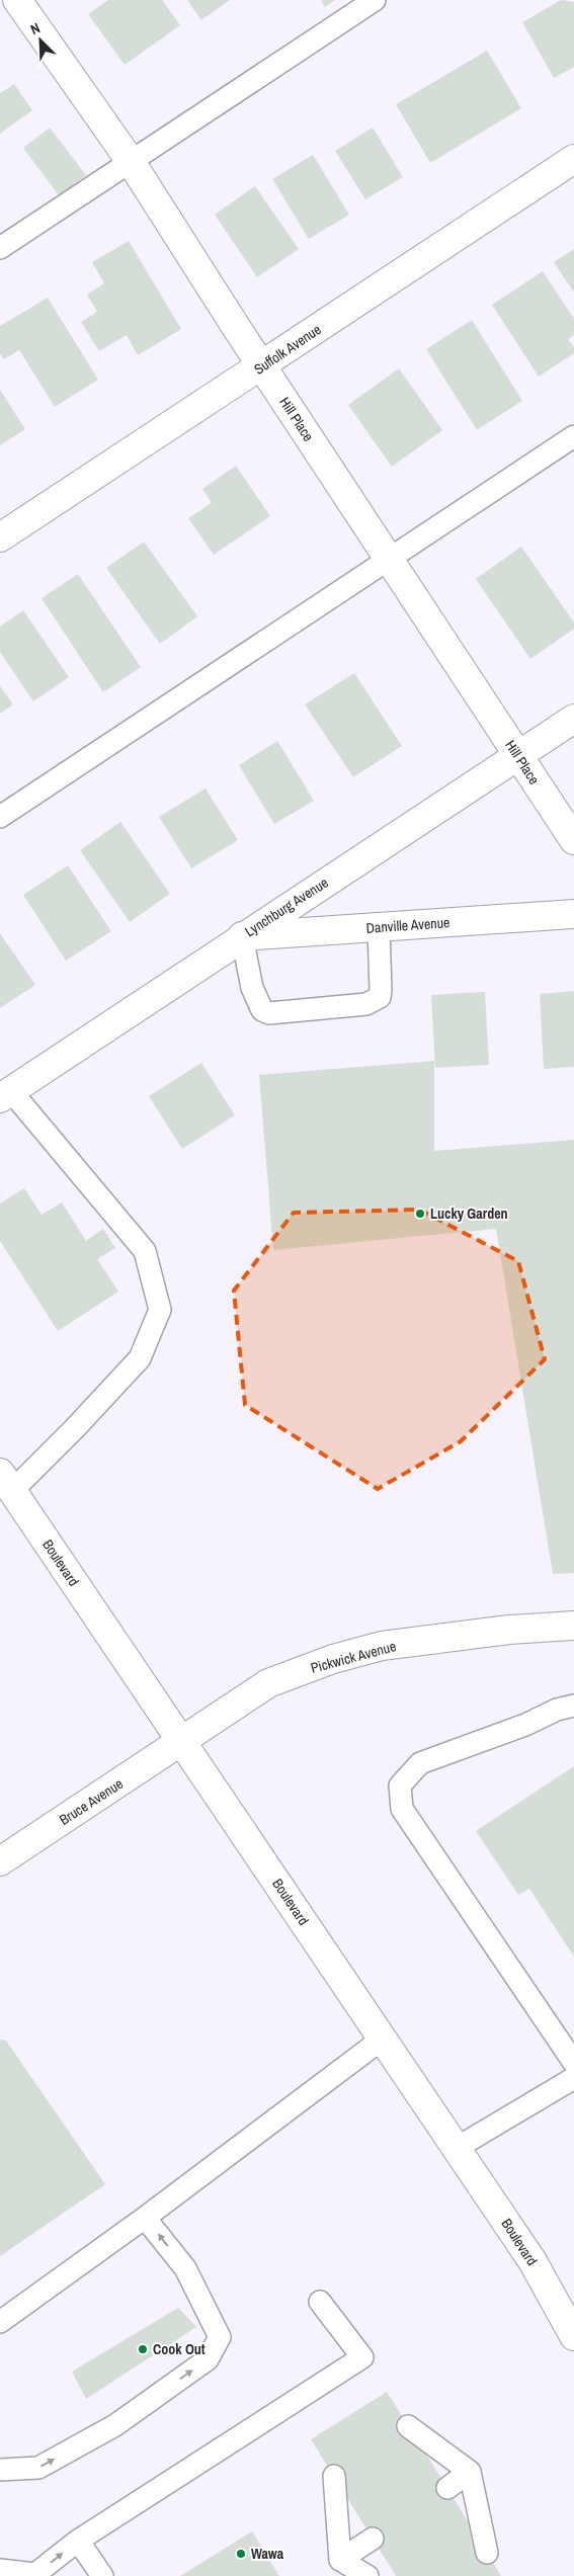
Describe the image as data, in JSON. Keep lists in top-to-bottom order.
{
  "streets": {
    "street": [
      "Suffolk Avenue",
      "Hill Place",
      "Lynchburg Avenue",
      "Danville Avenue",
      "Boulevard",
      "Pickwick Avenue",
      "Bruce Avenue"
    ]
  },
  "crossings": [
    ["Suffolk Avenue", "Hill Place"],
    ["Hill Place", "Lynchburg Avenue"],
    ["Lynchburg Avenue", "Danville Avenue"],
    ["Boulevard", "Pickwick Avenue"],
    ["Boulevard", "Bruce Avenue"],
    ["Pickwick Avenue", "Bruce Avenue"]
  ],
  "places": ["Lucky Garden", "Cook Out", "Wawa"],
  "north": "top left"
}
